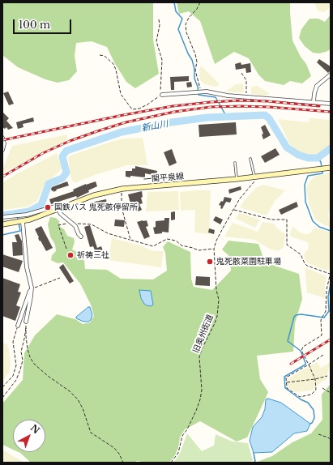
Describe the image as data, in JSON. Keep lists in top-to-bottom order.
{
  "streets": {
    "main road": ["一関平泉線"],
    "path": ["旧奥州街道"]
  },
  "crossings": [
    ["一関平泉線", "旧奥州街道"]
  ],
  "water": ["新山川"],
  "places": ["国鉄バス 鬼死骸停留所", "祈祷三社", "鬼死骸菜園駐車場"],
  "scale_bar": "100 m",
  "north": "top right"
}
